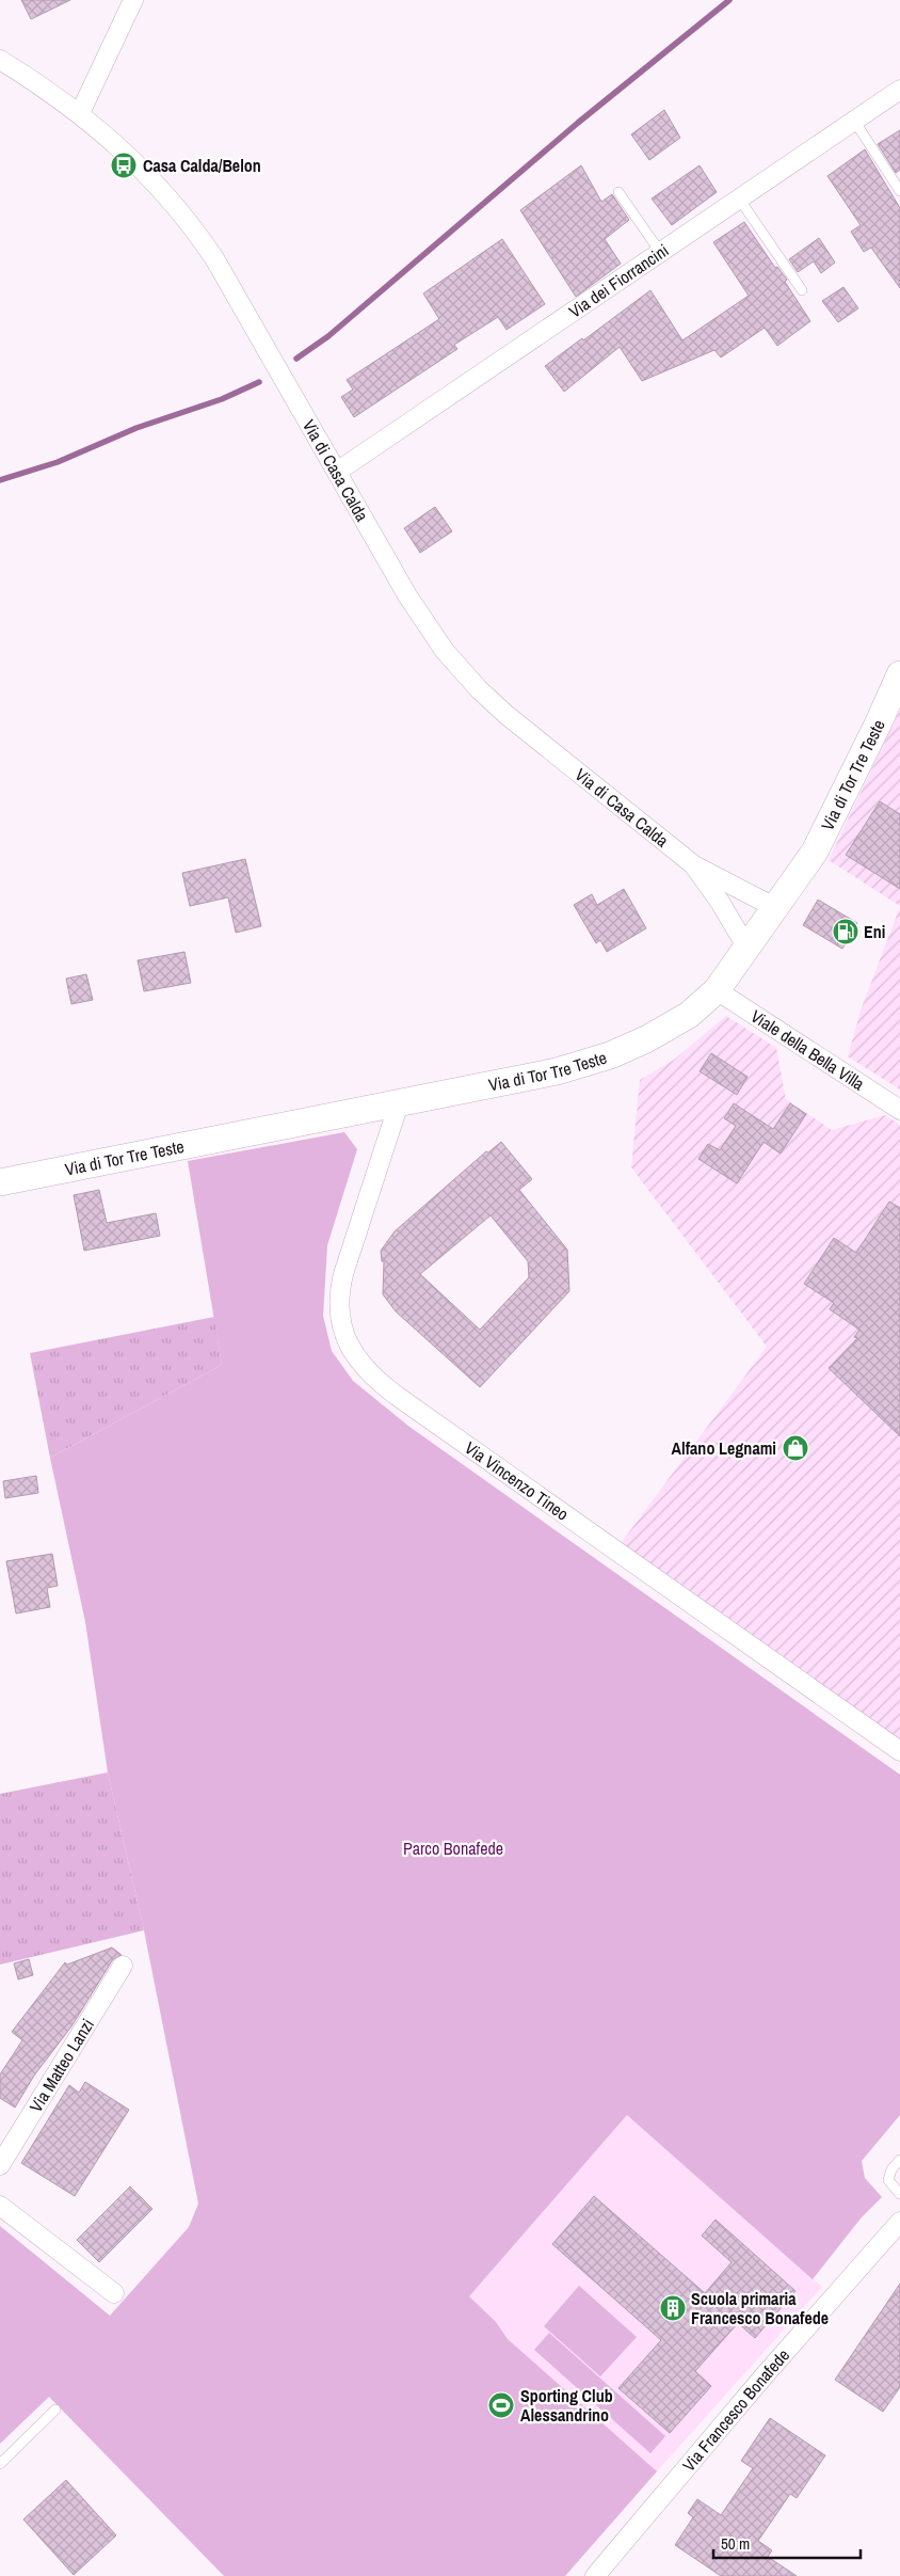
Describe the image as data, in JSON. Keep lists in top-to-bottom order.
{
  "streets": {
    "street": [
      "Via dei Fiorrancini",
      "Via di Casa Calda",
      "Via di Tor Tre Teste",
      "Viale della Bella Villa",
      "Via Vincenzo Tineo",
      "Via Matteo Lanzi",
      "Via Francesco Bonafede"
    ]
  },
  "crossings": [
    ["Via dei Fiorrancini", "Via di Casa Calda"],
    ["Via di Casa Calda", "Via di Tor Tre Teste"],
    ["Via di Tor Tre Teste", "Viale della Bella Villa"],
    ["Via di Tor Tre Teste", "Via Vincenzo Tineo"]
  ],
  "parks": ["Parco Bonafede"],
  "places": {
    "bus stop": ["Casa Calda/Belon"],
    "fuel station": ["Eni"],
    "shop": ["Alfano Legnami"],
    "building": ["Scuola primaria Francesco Bonafede"],
    "sports": ["Sporting Club Alessandrino"]
  },
  "scale_bar": "50 m"
}
